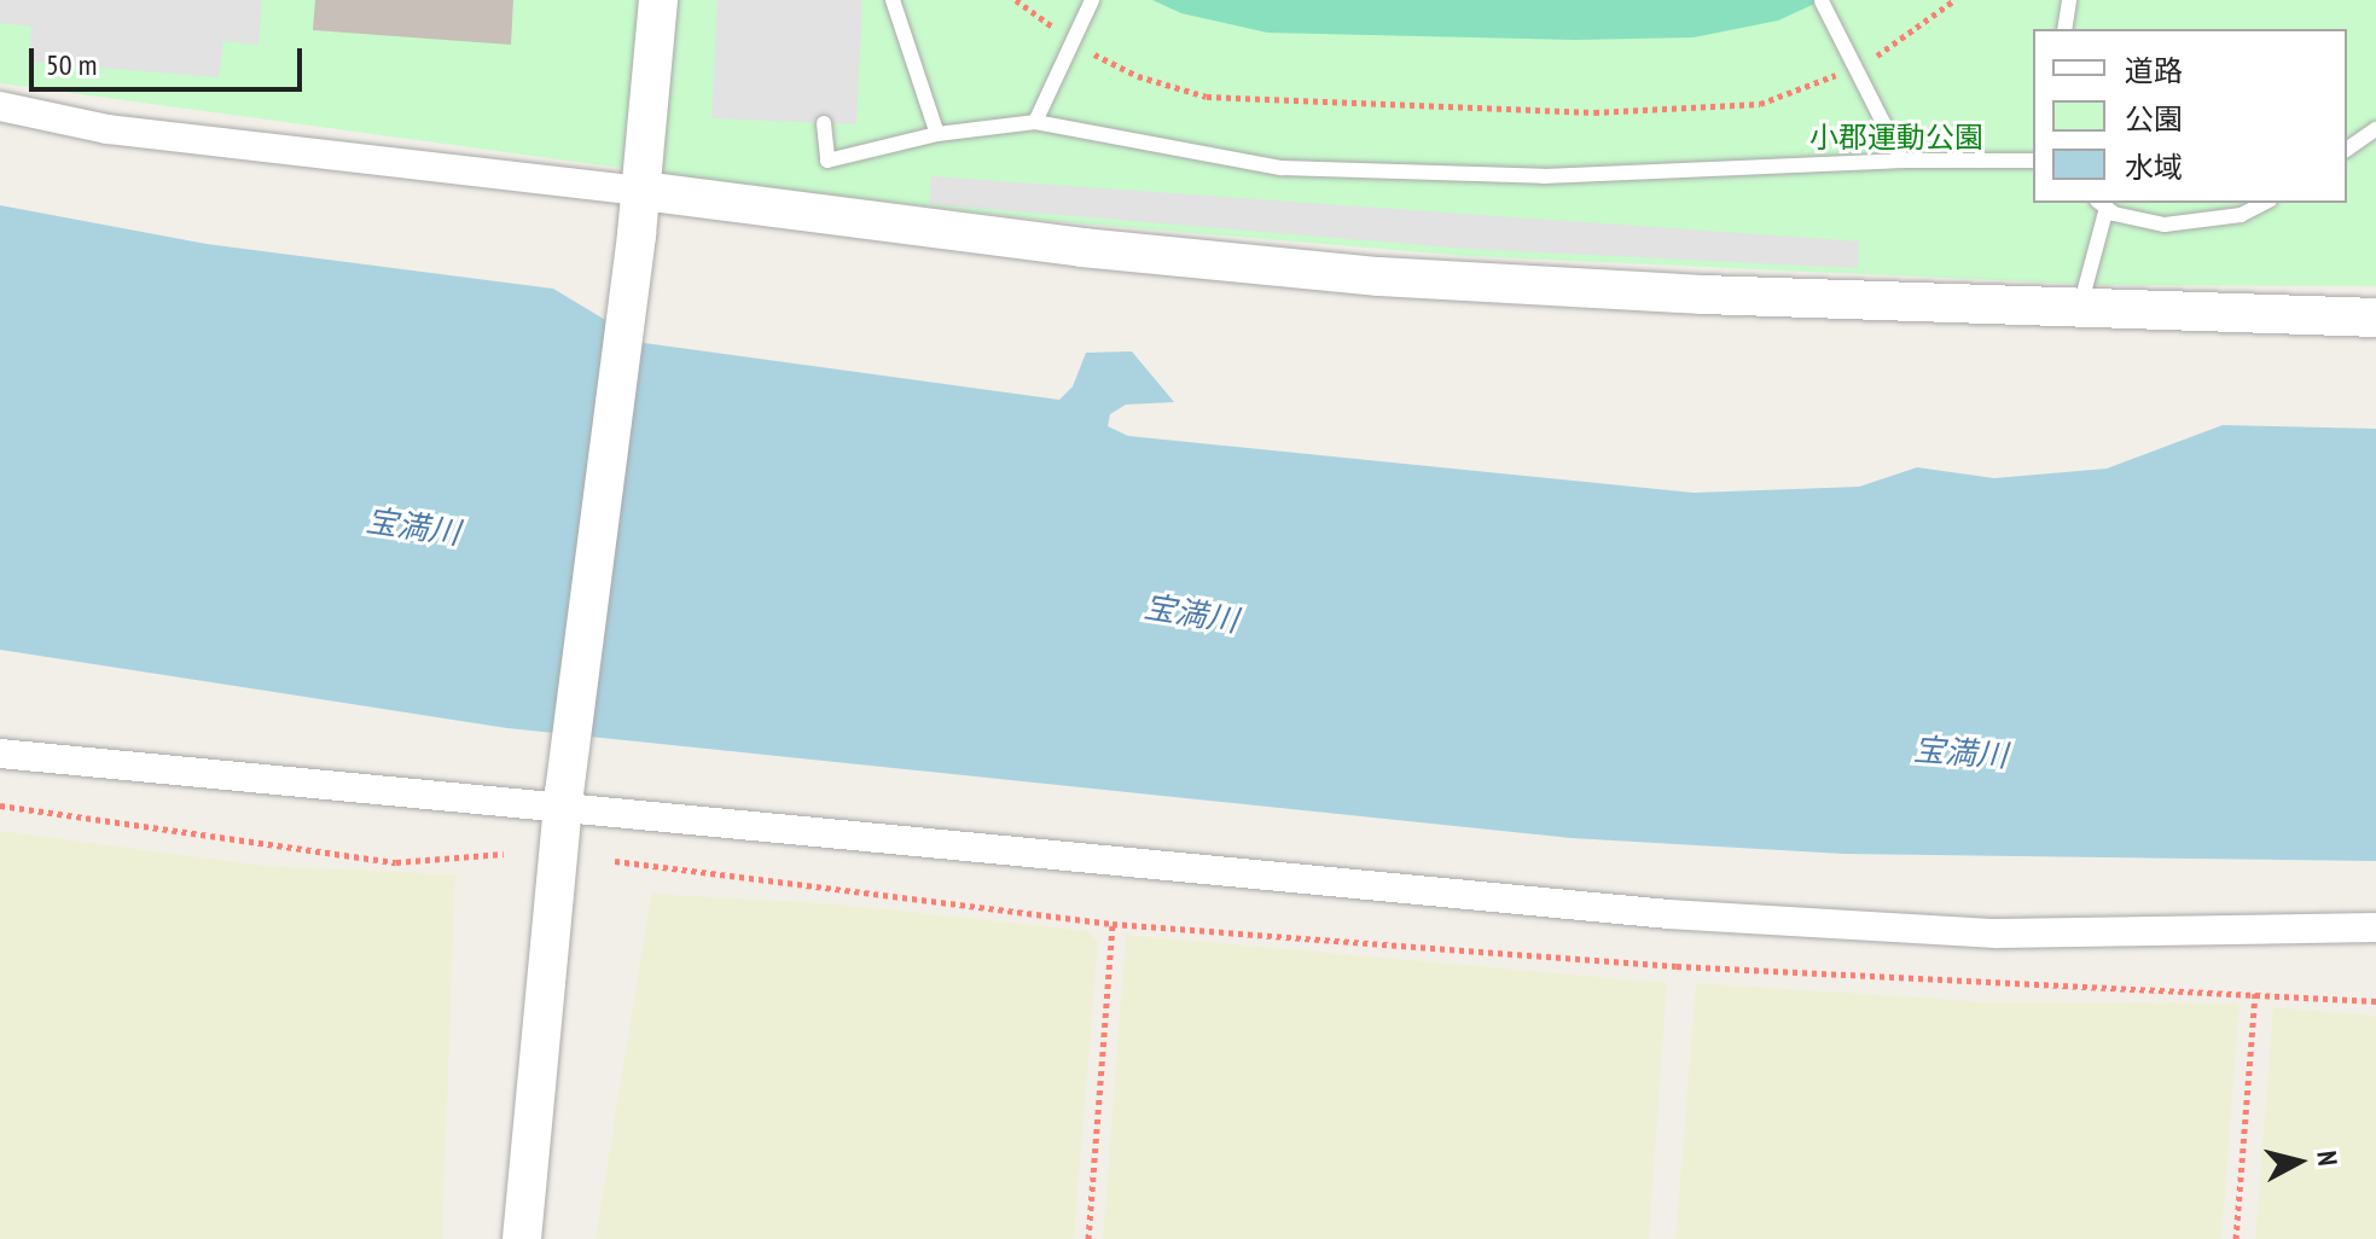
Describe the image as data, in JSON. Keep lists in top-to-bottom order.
{
  "water": ["宝満川"],
  "parks": ["小郡運動公園"],
  "legend": ["道路", "公園", "水域"],
  "scale_bar": "50 m",
  "north": "right"
}
